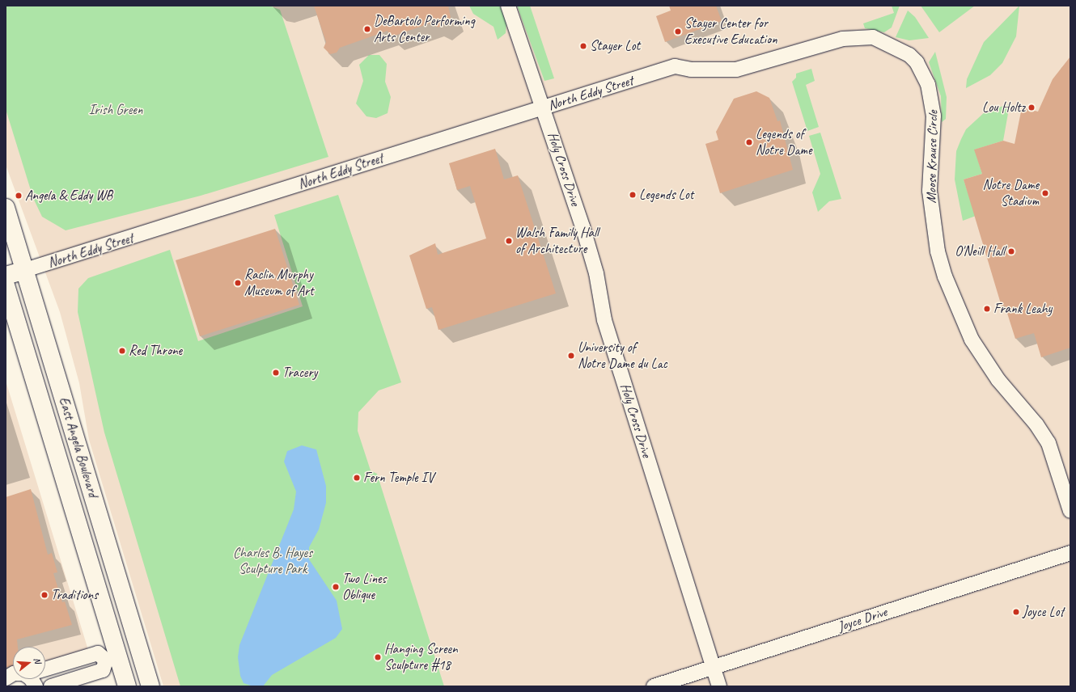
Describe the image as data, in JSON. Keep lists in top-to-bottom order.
{
  "streets": {
    "main road": ["North Eddy Street", "East Angela Boulevard"],
    "street": ["Moose Krause Circle", "Holy Cross Drive", "Joyce Drive"]
  },
  "crossings": [
    ["North Eddy Street", "Moose Krause Circle"],
    ["North Eddy Street", "Holy Cross Drive"],
    ["North Eddy Street", "East Angela Boulevard"],
    ["Holy Cross Drive", "Joyce Drive"]
  ],
  "parks": ["Irish Green", "Charles B. Hayes Sculpture Park"],
  "places": [
    "DeBartolo Performing Arts Center",
    "Stayer Center for Executive Education",
    "Stayer Lot",
    "Lou Holtz",
    "Legends of Notre Dame",
    "Notre Dame Stadium",
    "Legends Lot",
    "Angela & Eddy WB",
    "Walsh Family Hall of Architecture",
    "O'Neill Hall",
    "Raclin Murphy Museum of Art",
    "Frank Leahy",
    "Red Throne",
    "University of Notre Dame du Lac",
    "Tracery",
    "Fern Temple IV",
    "Two Lines Oblique",
    "Traditions",
    "Joyce Lot",
    "Hanging Screen Sculpture #18"
  ],
  "north": "right"
}
